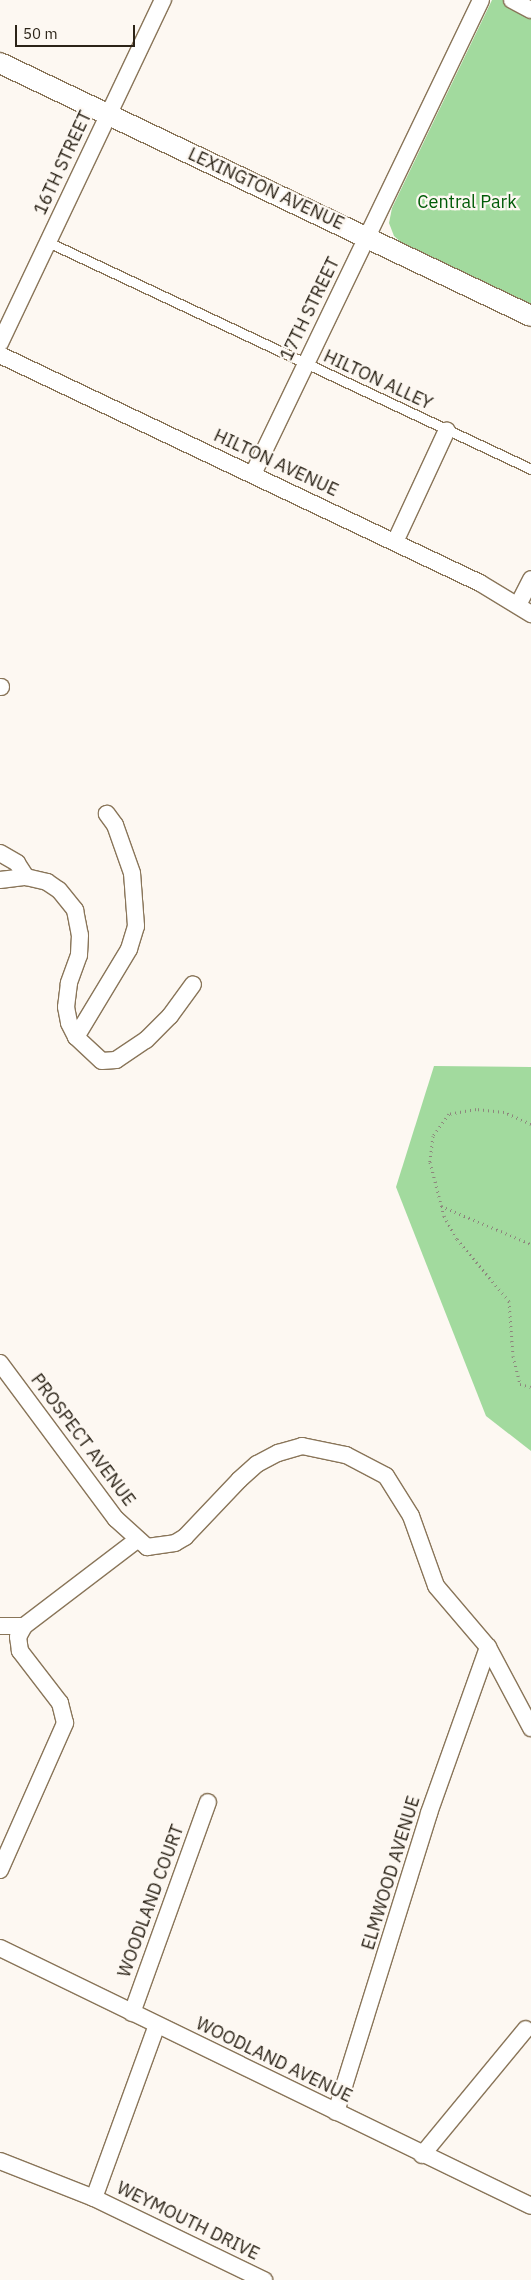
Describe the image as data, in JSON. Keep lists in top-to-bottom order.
{
  "streets": {
    "street": [
      "16TH STREET",
      "LEXINGTON AVENUE",
      "17TH STREET",
      "HILTON AVENUE",
      "PROSPECT AVENUE",
      "ELMWOOD AVENUE",
      "WOODLAND COURT",
      "WOODLAND AVENUE",
      "WEYMOUTH DRIVE"
    ],
    "lane": ["HILTON ALLEY"]
  },
  "crossings": [
    ["16TH STREET", "LEXINGTON AVENUE"],
    ["16TH STREET", "HILTON ALLEY"],
    ["LEXINGTON AVENUE", "17TH STREET"],
    ["17TH STREET", "HILTON ALLEY"],
    ["17TH STREET", "HILTON AVENUE"],
    ["ELMWOOD AVENUE", "WOODLAND AVENUE"],
    ["WOODLAND COURT", "WOODLAND AVENUE"]
  ],
  "parks": ["Central Park"],
  "scale_bar": "50 m"
}
